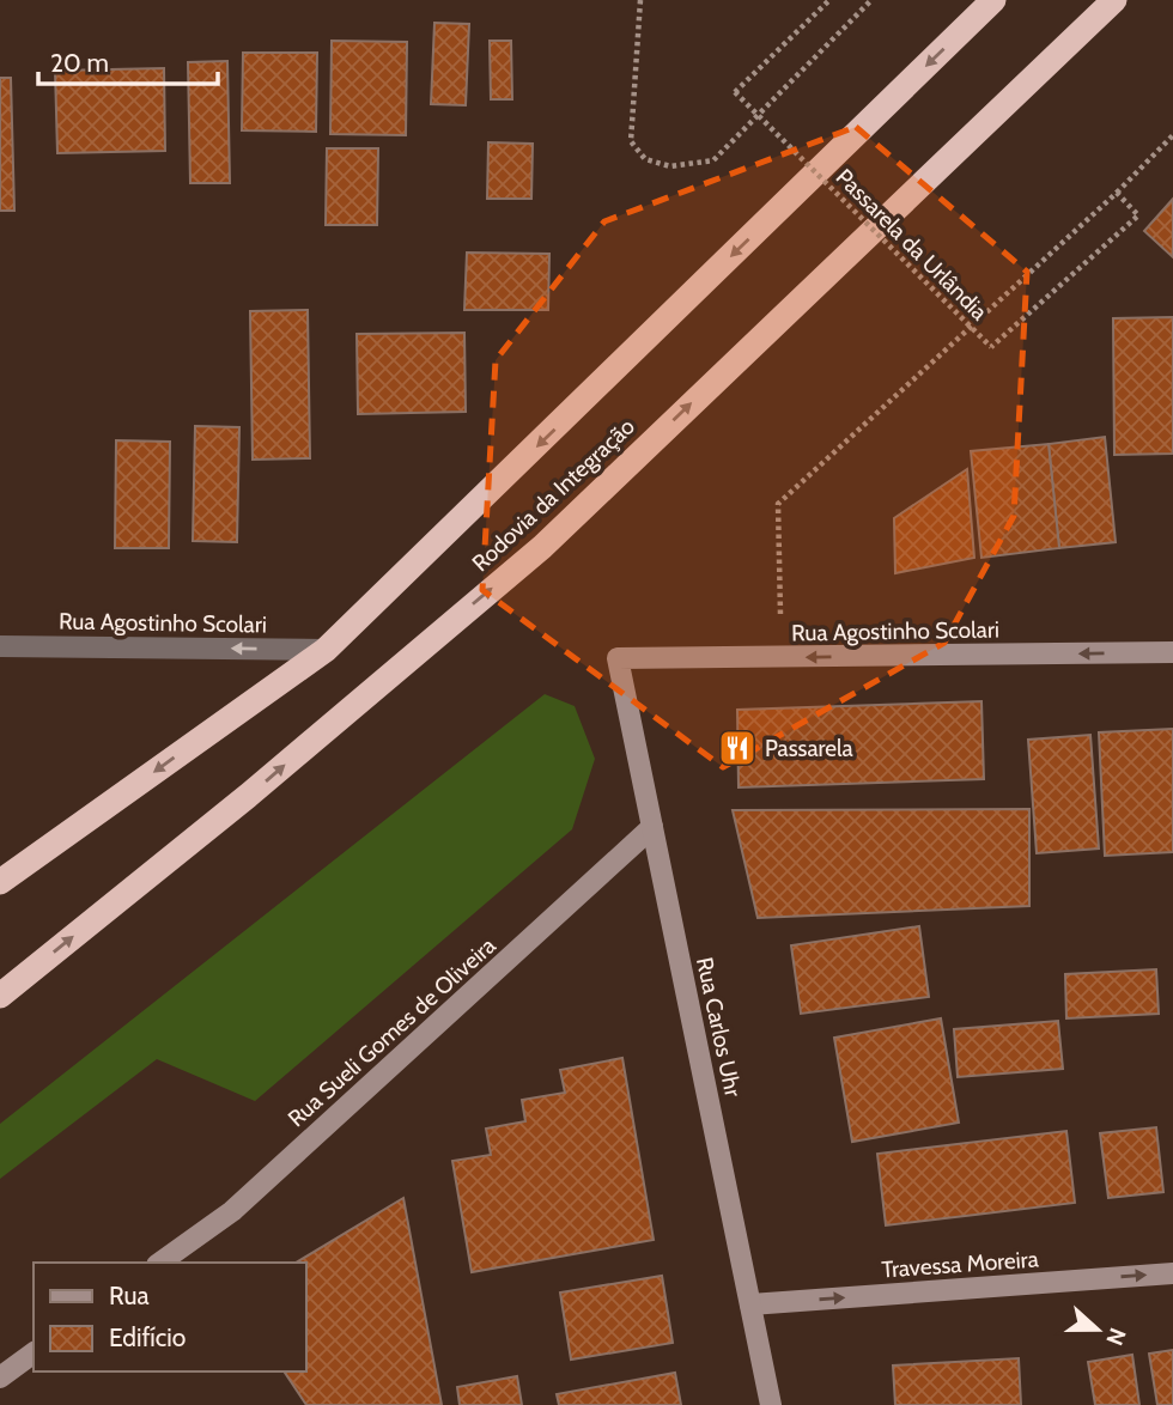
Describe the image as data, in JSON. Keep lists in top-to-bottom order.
{
  "streets": {
    "highway": ["Rodovia da Integração"],
    "street": [
      "Rua Agostinho Scolari",
      "Rua Carlos Uhr",
      "Rua Sueli Gomes de Oliveira",
      "Travessa Moreira"
    ],
    "path": ["Passarela da Urlândia"]
  },
  "crossings": [
    ["Passarela da Urlândia", "Rua Agostinho Scolari"],
    ["Rodovia da Integração", "Rua Agostinho Scolari"],
    ["Rua Agostinho Scolari", "Rua Carlos Uhr"],
    ["Rua Carlos Uhr", "Rua Sueli Gomes de Oliveira"],
    ["Rua Carlos Uhr", "Travessa Moreira"]
  ],
  "one_way": ["Rua Agostinho Scolari", "Travessa Moreira"],
  "places": {
    "restaurant": ["Passarela"]
  },
  "legend": ["Rua", "Edifício"],
  "scale_bar": "20 m",
  "north": "right"
}
